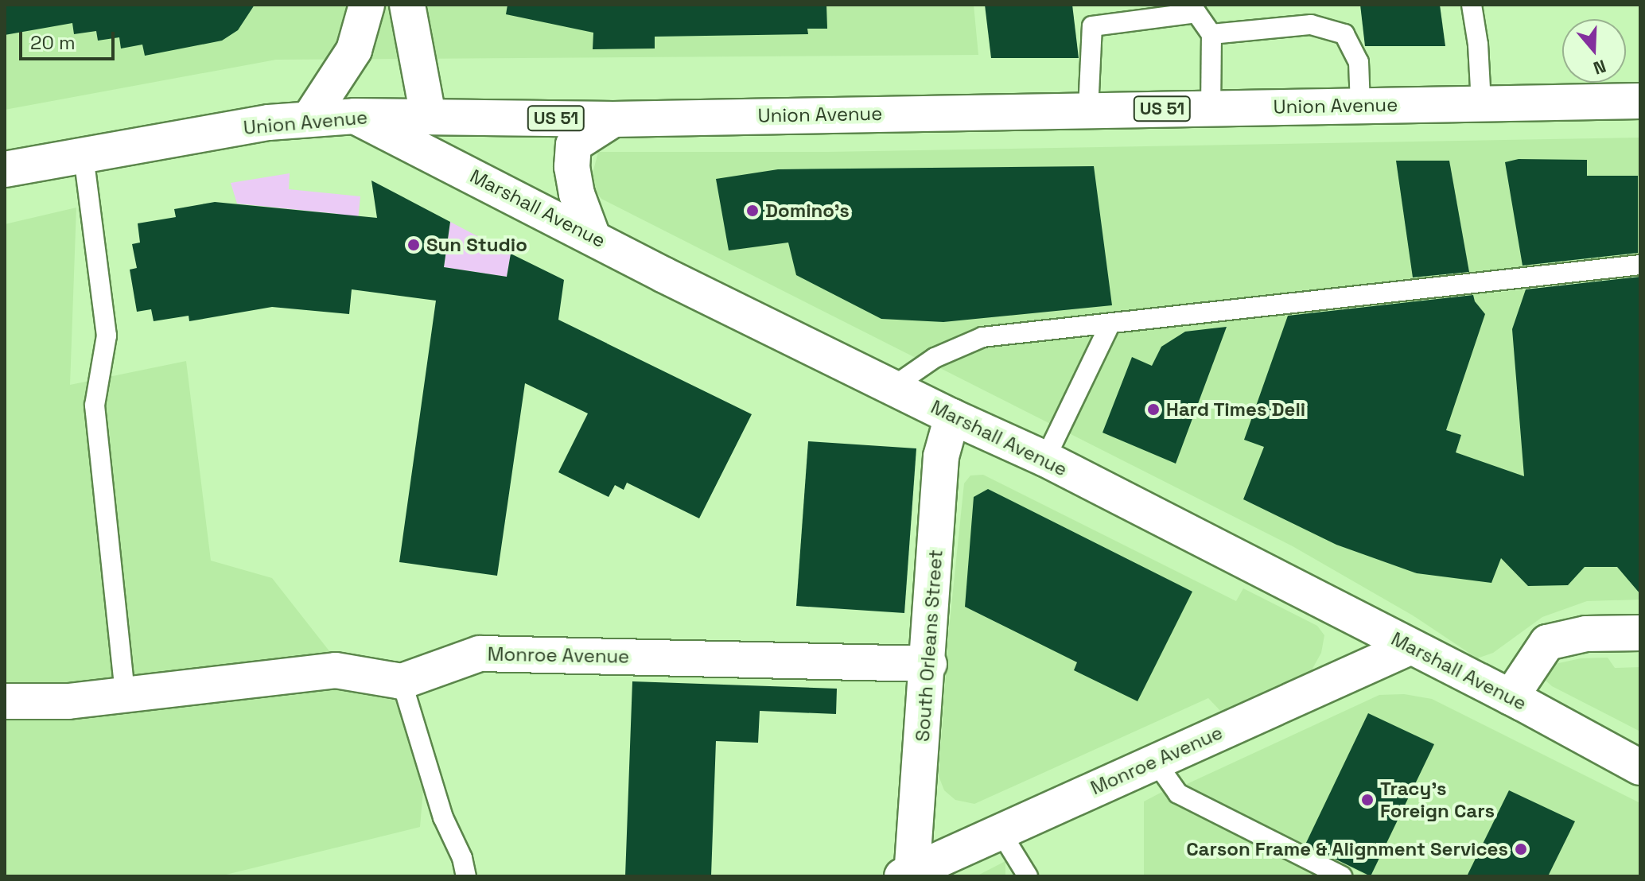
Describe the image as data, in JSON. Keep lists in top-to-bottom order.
{
  "streets": {
    "street": [
      "Union Avenue",
      "US 51",
      "Marshall Avenue",
      "South Orleans Street",
      "Monroe Avenue"
    ]
  },
  "crossings": [
    ["Union Avenue", "Marshall Avenue"],
    ["Marshall Avenue", "South Orleans Street"],
    ["Marshall Avenue", "Monroe Avenue"],
    ["South Orleans Street", "Monroe Avenue"]
  ],
  "places": [
    "Domino's",
    "Sun Studio",
    "Hard Times Deli",
    "Tracy's Foreign Cars",
    "Carson Frame & Alignment Services"
  ],
  "scale_bar": "20 m",
  "north": "bottom"
}
